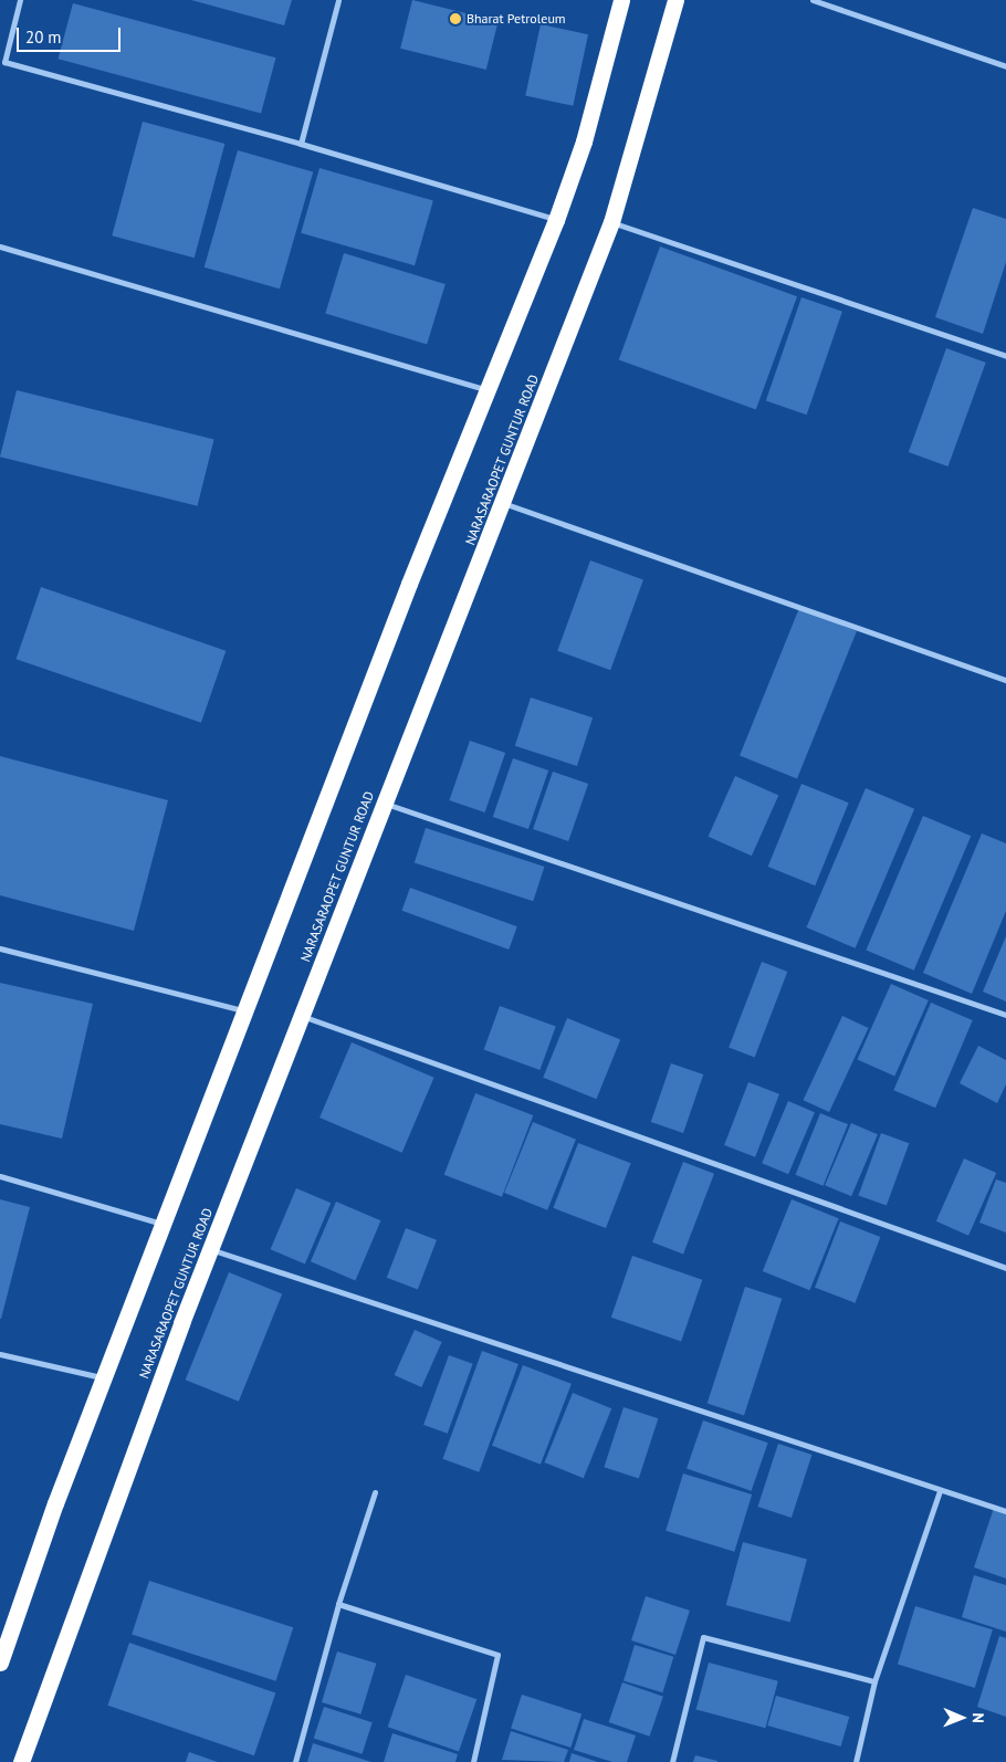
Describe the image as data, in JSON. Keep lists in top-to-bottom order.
{
  "streets": {
    "highway": ["NARASARAOPET GUNTUR ROAD"]
  },
  "places": ["Bharat Petroleum"],
  "scale_bar": "20 m",
  "north": "right"
}
